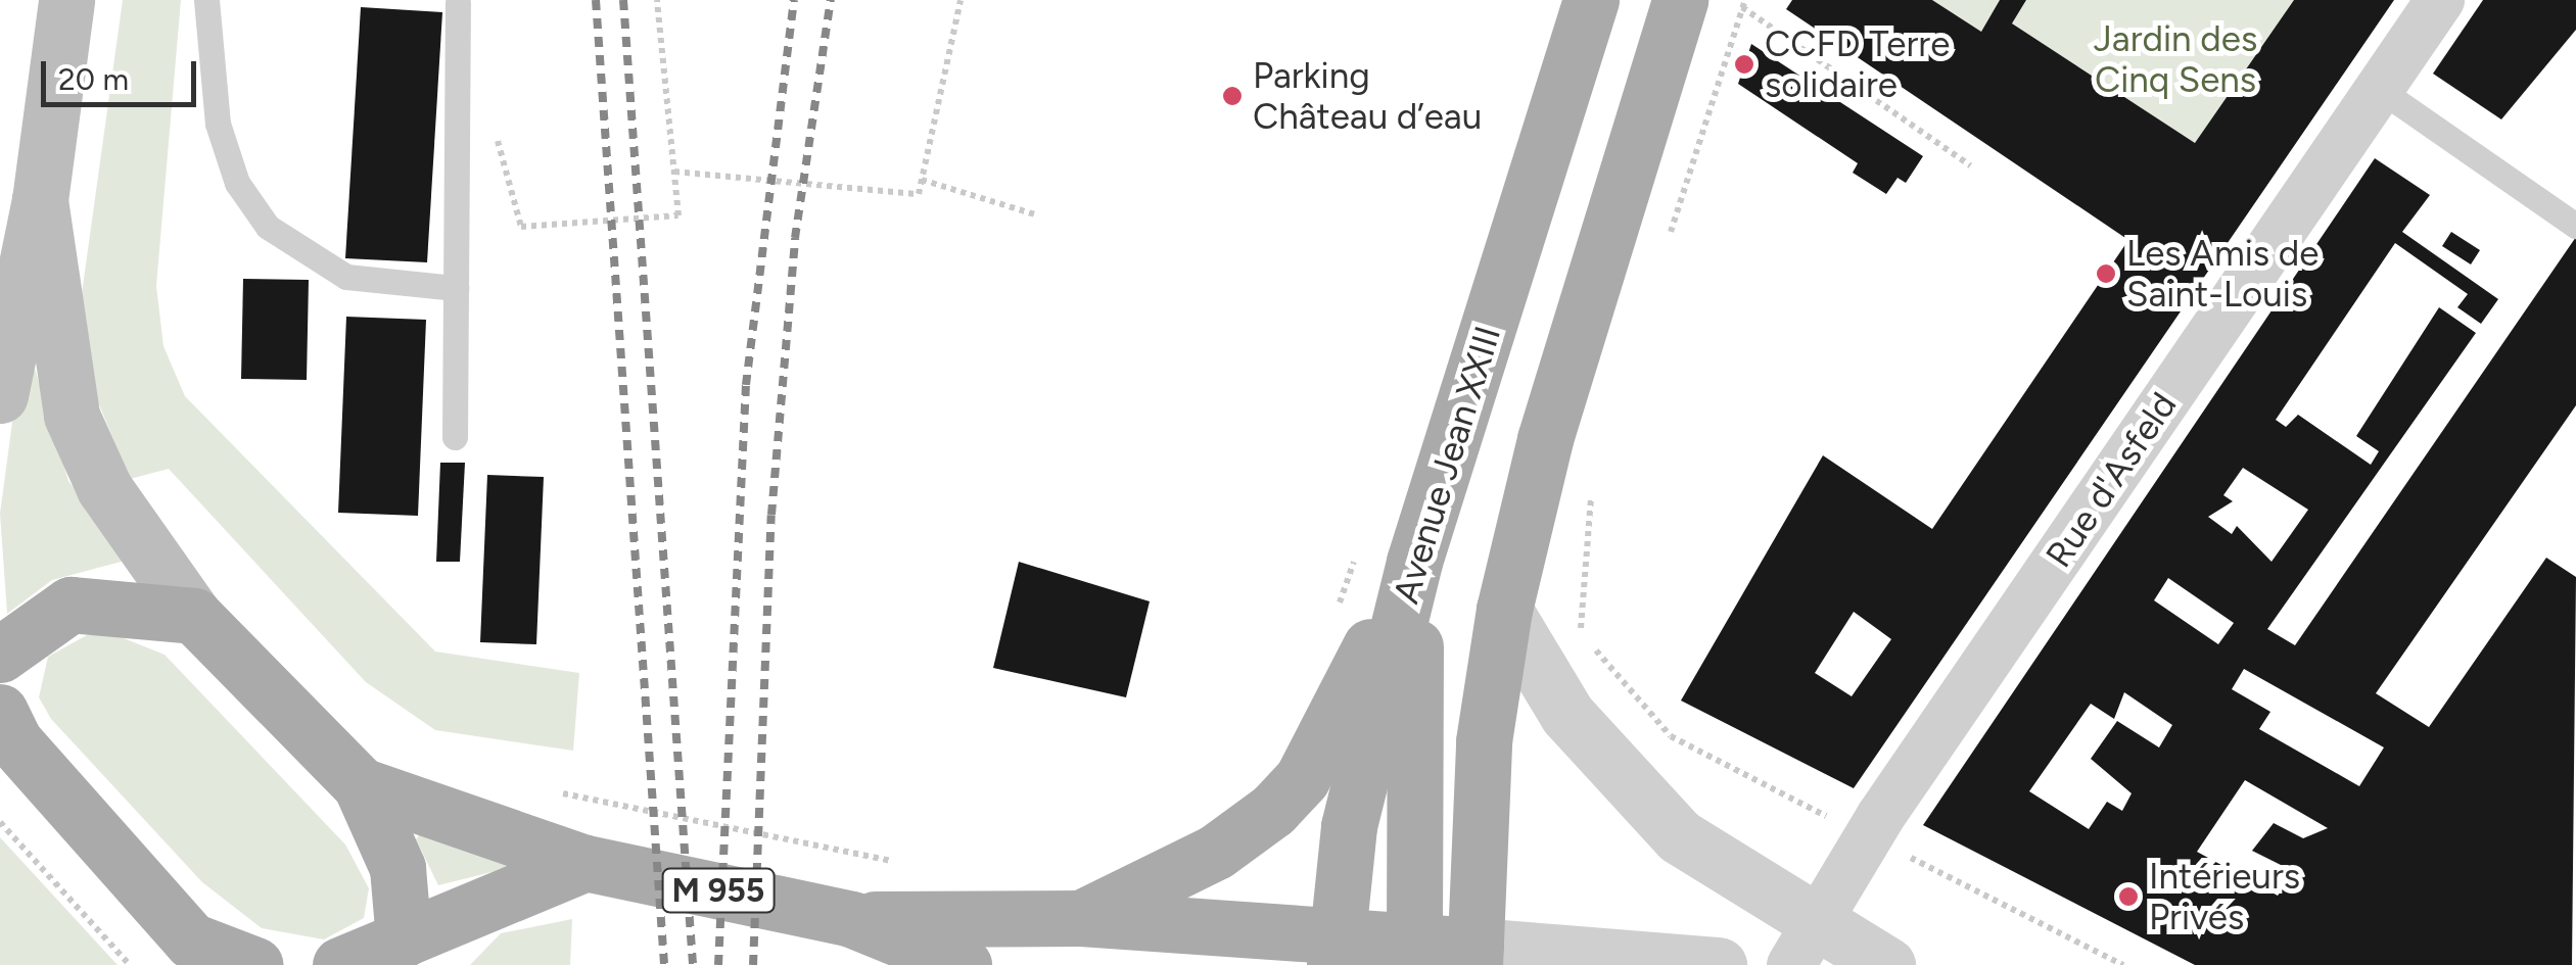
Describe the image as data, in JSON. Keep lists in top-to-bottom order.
{
  "streets": {
    "main road": ["Avenue Jean XXIII", "M 955"],
    "street": ["Rue d'Asfeld"]
  },
  "crossings": [
    ["Avenue Jean XXIII", "M 955"]
  ],
  "parks": ["Jardin des Cinq Sens"],
  "places": [
    "CCFD Terre solidaire",
    "Parking Château d’eau",
    "Les Amis de Saint-Louis",
    "Intérieurs Privés"
  ],
  "scale_bar": "20 m"
}
